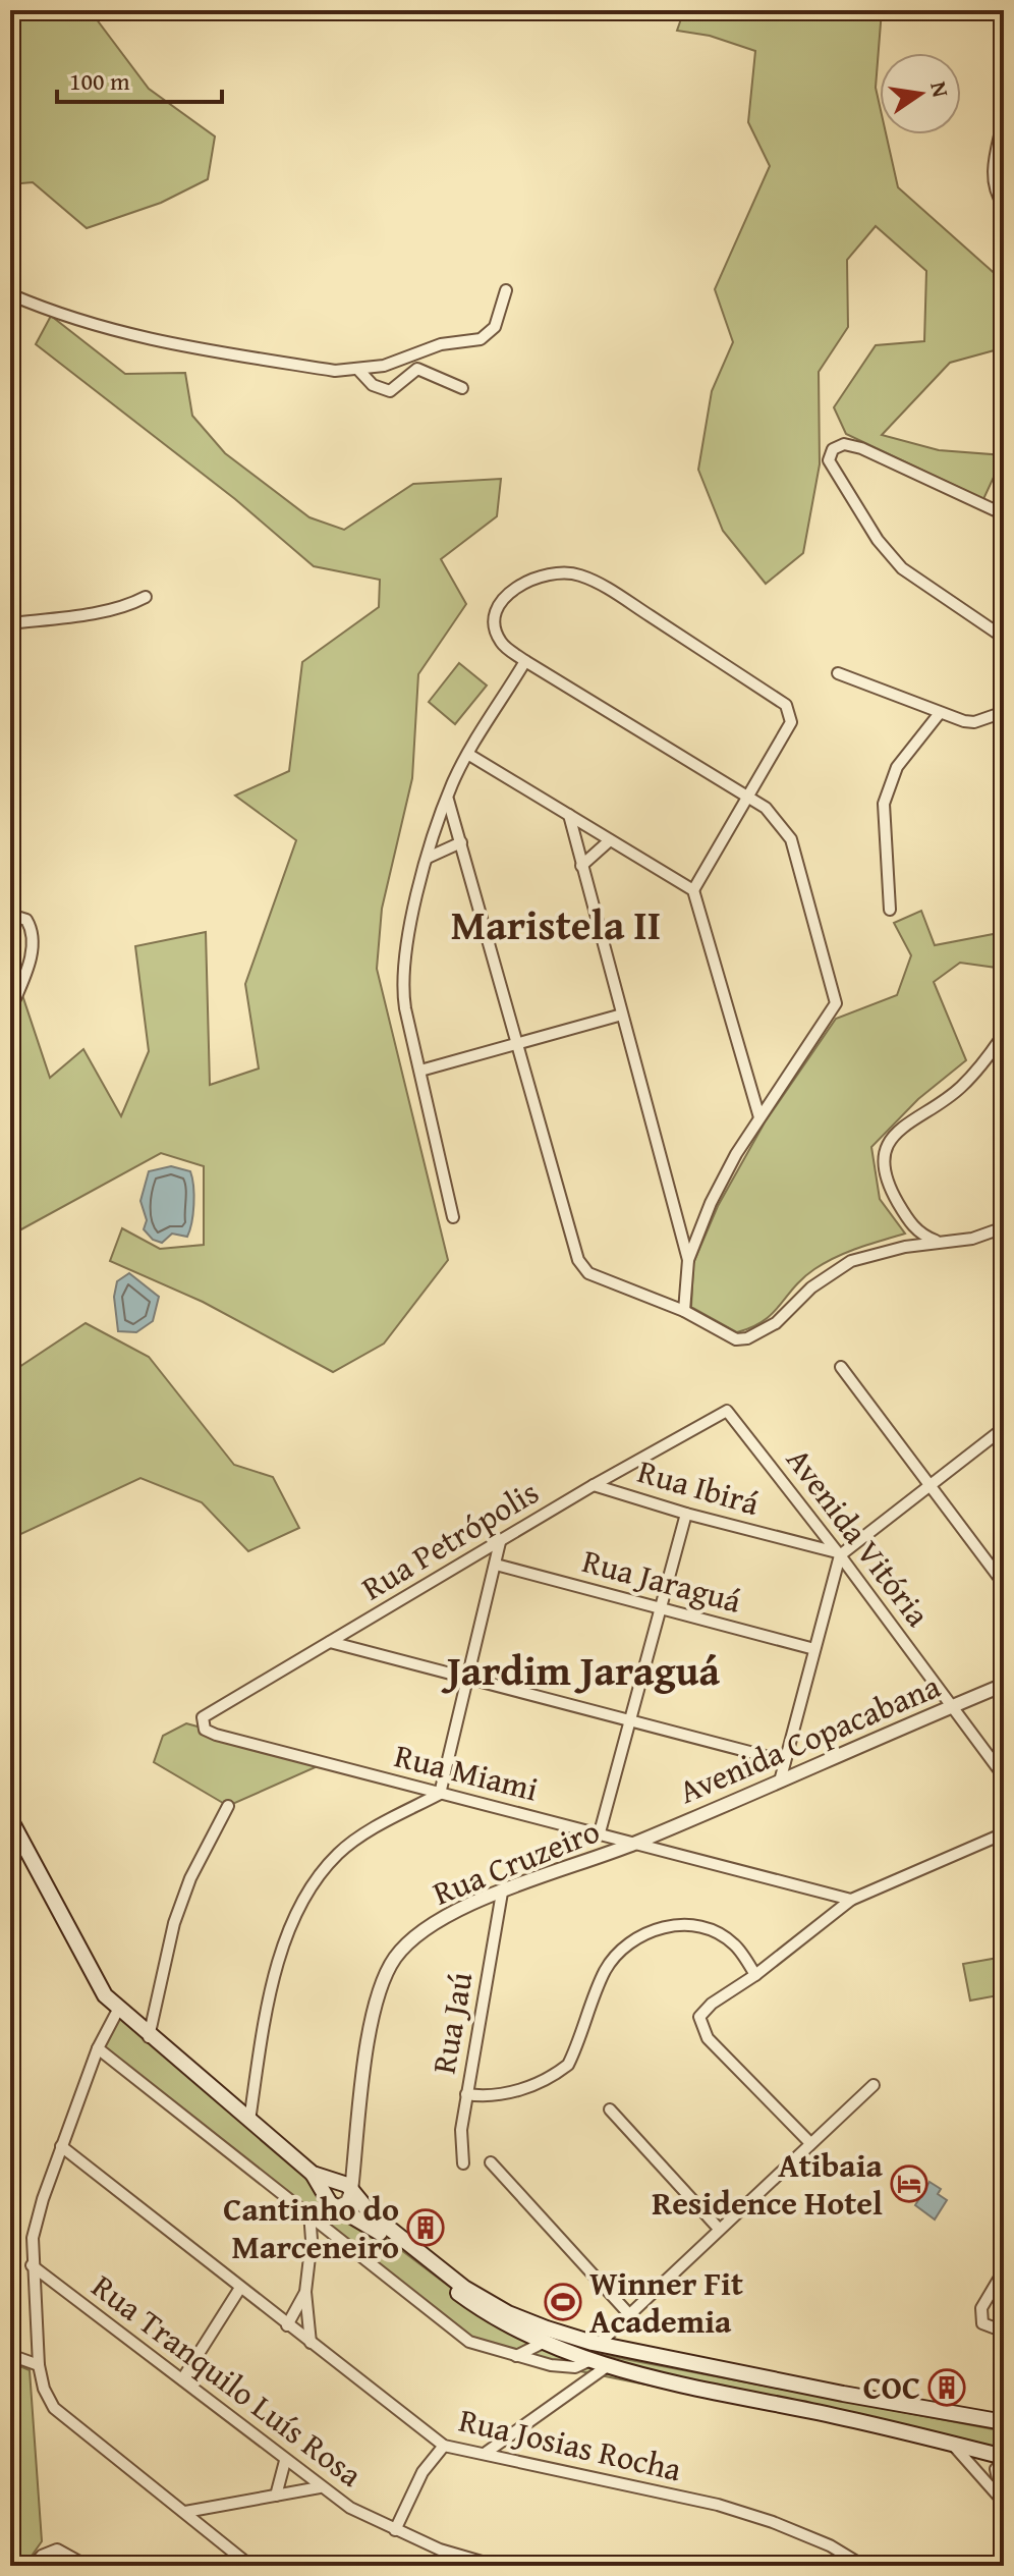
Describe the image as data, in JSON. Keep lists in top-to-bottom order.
{
  "streets": {
    "street": [
      "Rua Ibirá",
      "Avenida Vitória",
      "Rua Petrópolis",
      "Rua Jaraguá",
      "Avenida Copacabana",
      "Rua Miami",
      "Rua Cruzeiro",
      "Rua Jaú",
      "Rua Tranquilo Luís Rosa",
      "Rua Josias Rocha"
    ]
  },
  "crossings": [
    ["Rua Ibirá", "Avenida Vitória"],
    ["Rua Ibirá", "Rua Petrópolis"],
    ["Avenida Vitória", "Rua Petrópolis"],
    ["Avenida Vitória", "Avenida Copacabana"],
    ["Rua Petrópolis", "Rua Miami"],
    ["Avenida Copacabana", "Rua Miami"],
    ["Avenida Copacabana", "Rua Cruzeiro"],
    ["Rua Miami", "Rua Cruzeiro"],
    ["Rua Cruzeiro", "Rua Jaú"]
  ],
  "districts": ["Maristela II", "Jardim Jaraguá"],
  "places": {
    "hotel": ["Atibaia Residence Hotel"],
    "building": ["Cantinho do Marceneiro", "COC"],
    "sports": ["Winner Fit Academia"]
  },
  "scale_bar": "100 m",
  "north": "right"
}
